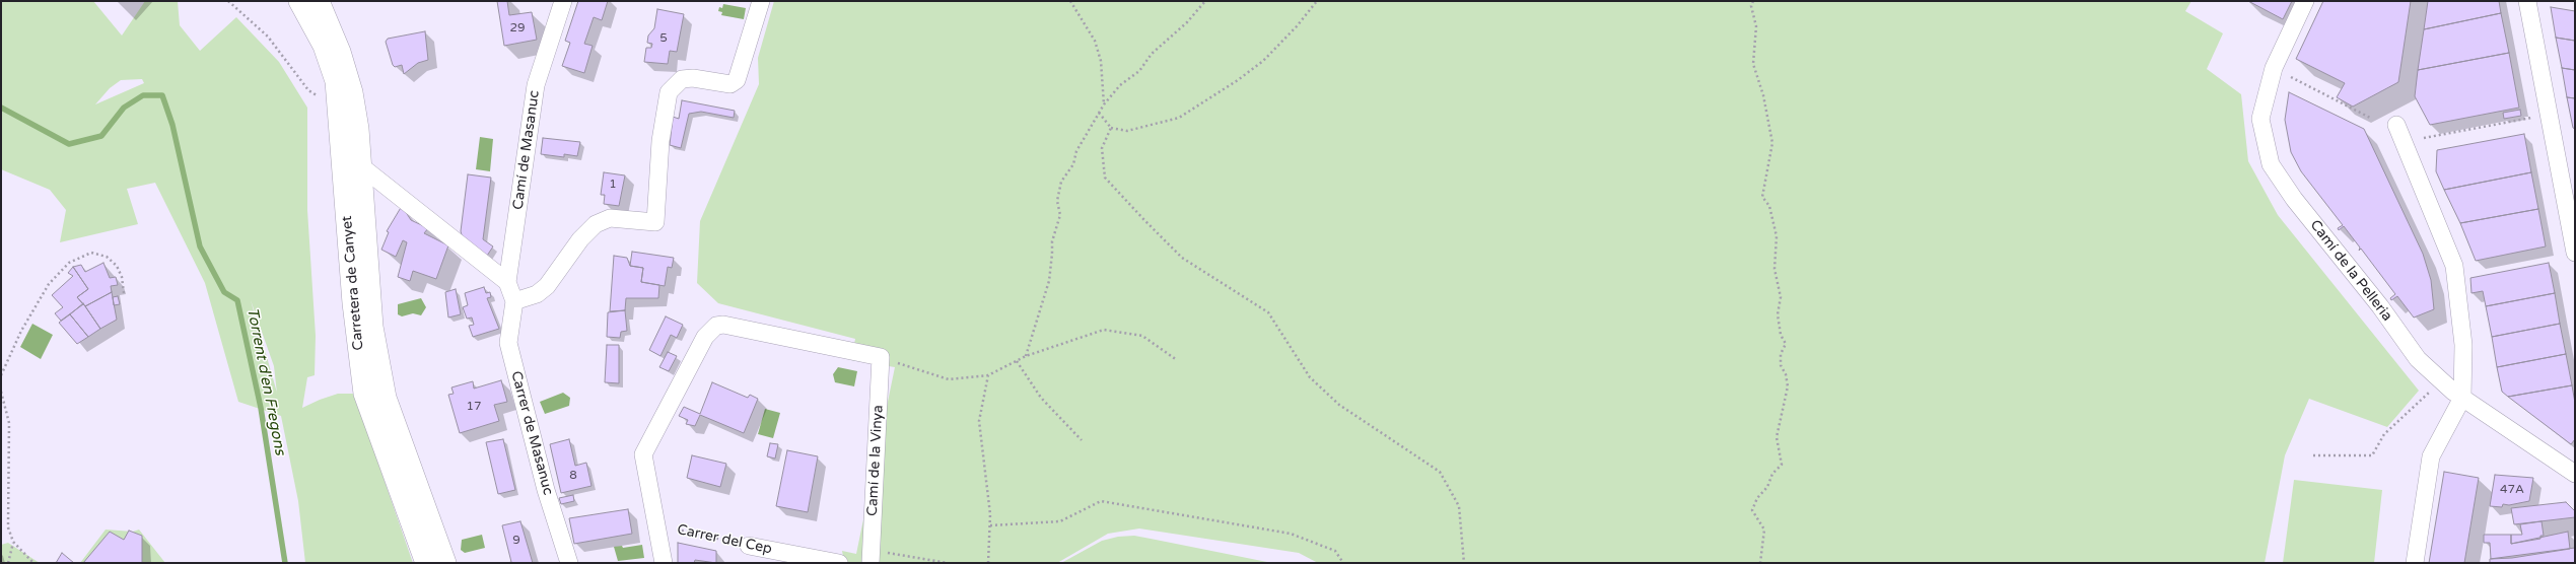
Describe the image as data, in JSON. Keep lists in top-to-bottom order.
{
  "streets": {
    "street": [
      "Camí de Masanuc",
      "Camí de la Pelleria",
      "Carretera de Canyet",
      "Carrer de Masanuc",
      "Camí de la Vinya",
      "Carrer del Cep"
    ]
  },
  "water": ["Torrent d'en Fregons"],
  "house_numbers": [
    "29",
    "5",
    "1",
    "17",
    "8",
    "47A",
    "9"
  ]
}
